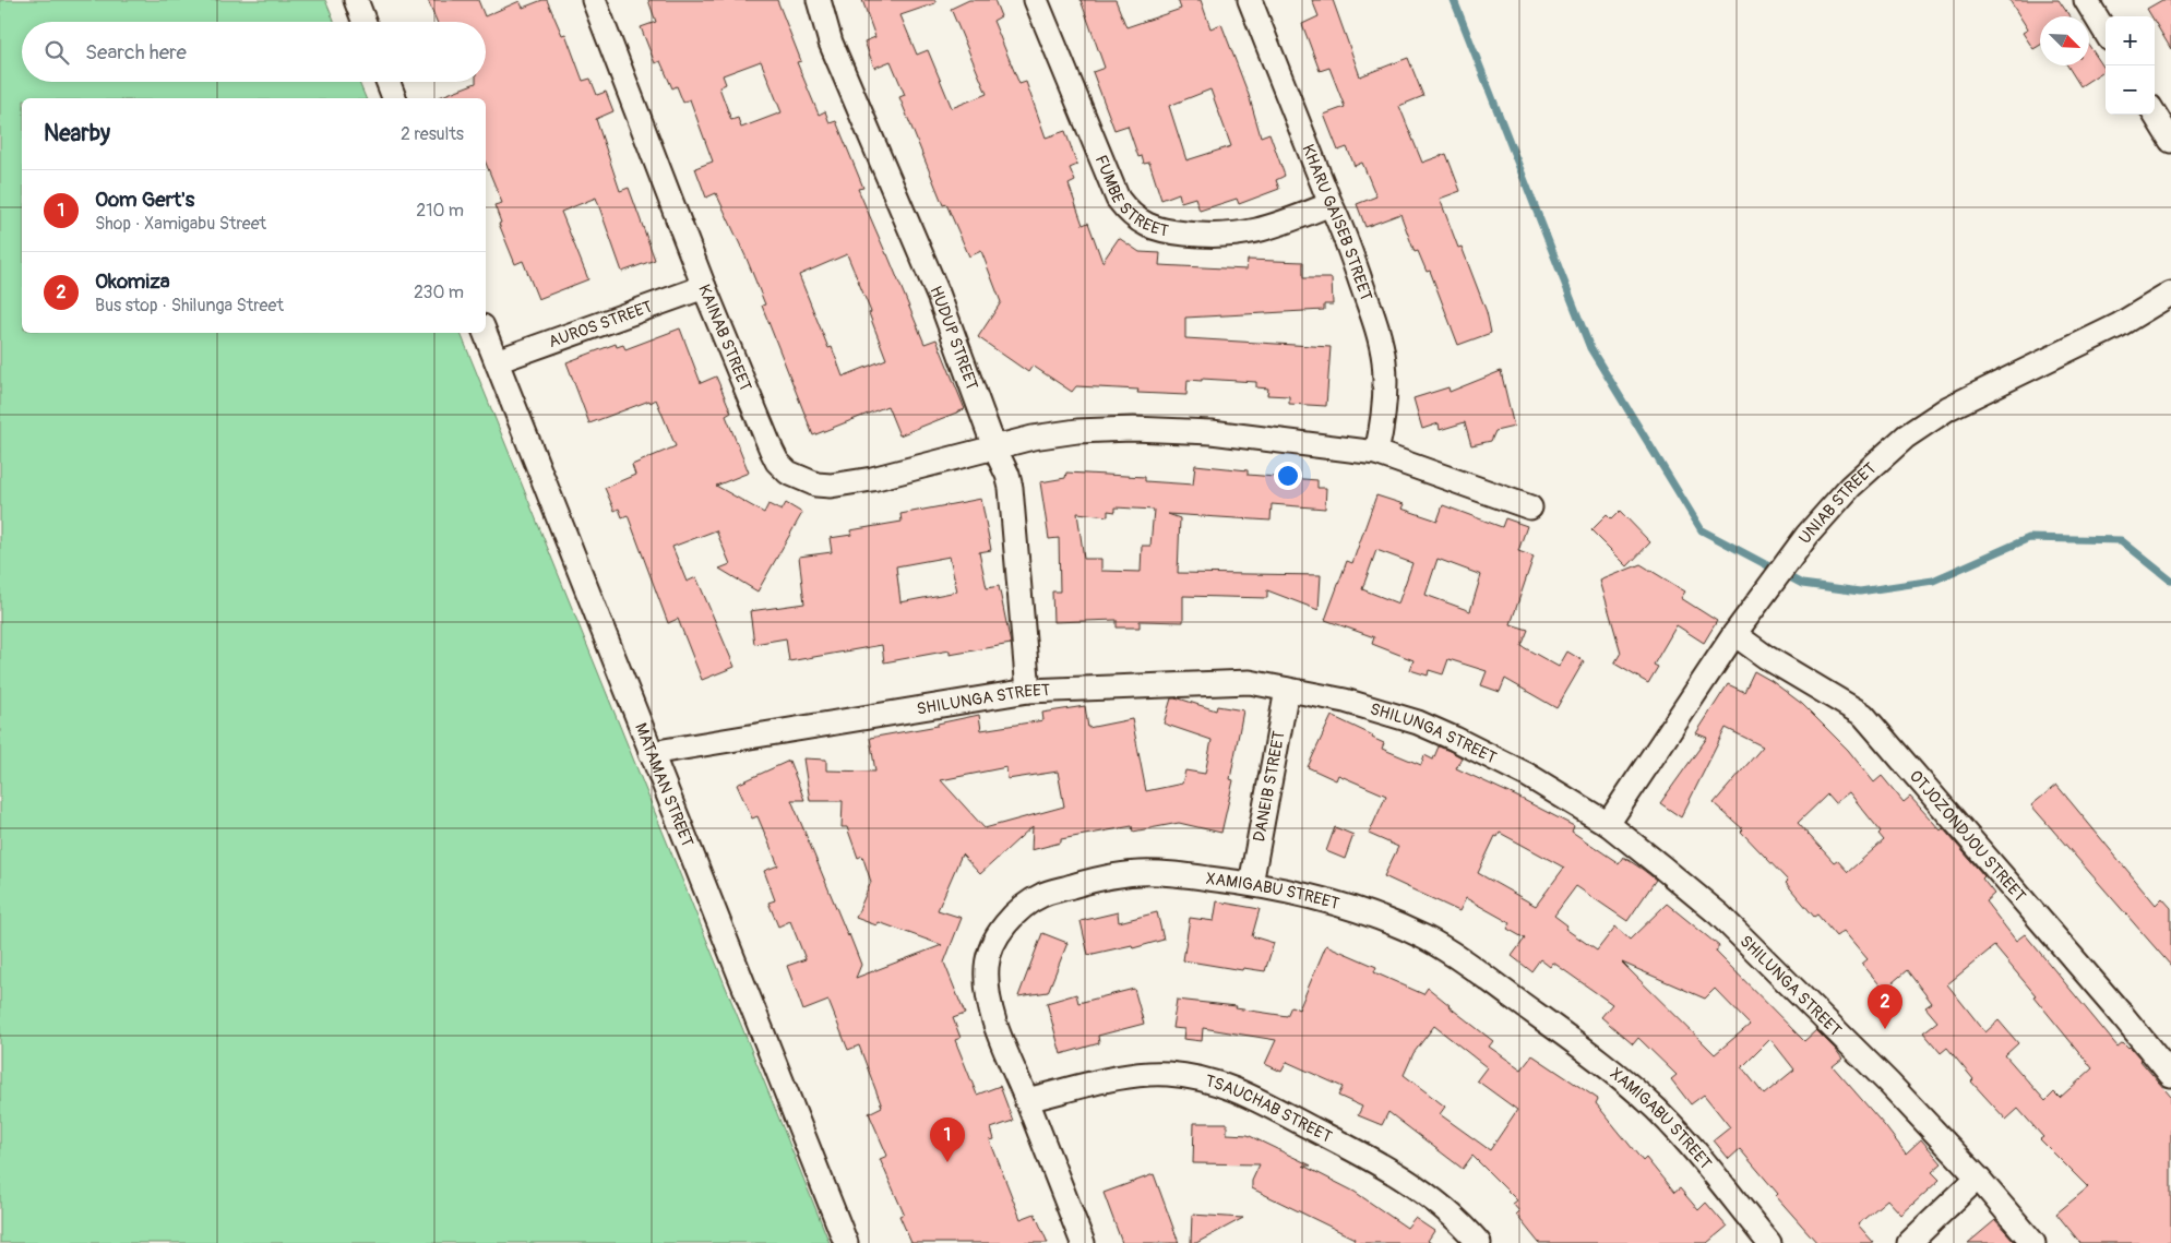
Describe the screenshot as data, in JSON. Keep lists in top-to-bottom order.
{
  "streets": {
    "street": [
      "FUMBE STREET",
      "KHARU GAISEB STREET",
      "AUROS STREET",
      "KAINAB STREET",
      "HUDUP STREET",
      "UNIAB STREET",
      "SHILUNGA STREET",
      "MATAMAN STREET",
      "DANEIB STREET",
      "OTJOZONDJOU STREET",
      "XAMIGABU STREET",
      "TSAUCHAB STREET"
    ]
  },
  "crossings": [
    ["FUMBE STREET", "KHARU GAISEB STREET"],
    ["KHARU GAISEB STREET", "KAINAB STREET"],
    ["AUROS STREET", "KAINAB STREET"],
    ["AUROS STREET", "MATAMAN STREET"],
    ["KAINAB STREET", "HUDUP STREET"],
    ["HUDUP STREET", "SHILUNGA STREET"],
    ["UNIAB STREET", "SHILUNGA STREET"],
    ["UNIAB STREET", "OTJOZONDJOU STREET"],
    ["SHILUNGA STREET", "MATAMAN STREET"],
    ["SHILUNGA STREET", "DANEIB STREET"],
    ["DANEIB STREET", "XAMIGABU STREET"],
    ["XAMIGABU STREET", "TSAUCHAB STREET"]
  ],
  "north": "bottom right",
  "page": {
    "map_buttons": ["+", "−"],
    "search": "Search here",
    "heading": ["Nearby", "2 results"],
    "list": [
      {
        "mark": "1",
        "name": "Oom Gert's",
        "note": "Shop · Xamigabu Street",
        "value": "210 m"
      },
      {
        "mark": "2",
        "name": "Okomiza",
        "note": "Bus stop · Shilunga Street",
        "value": "230 m"
      }
    ],
    "pins": ["2", "1"]
  }
}
